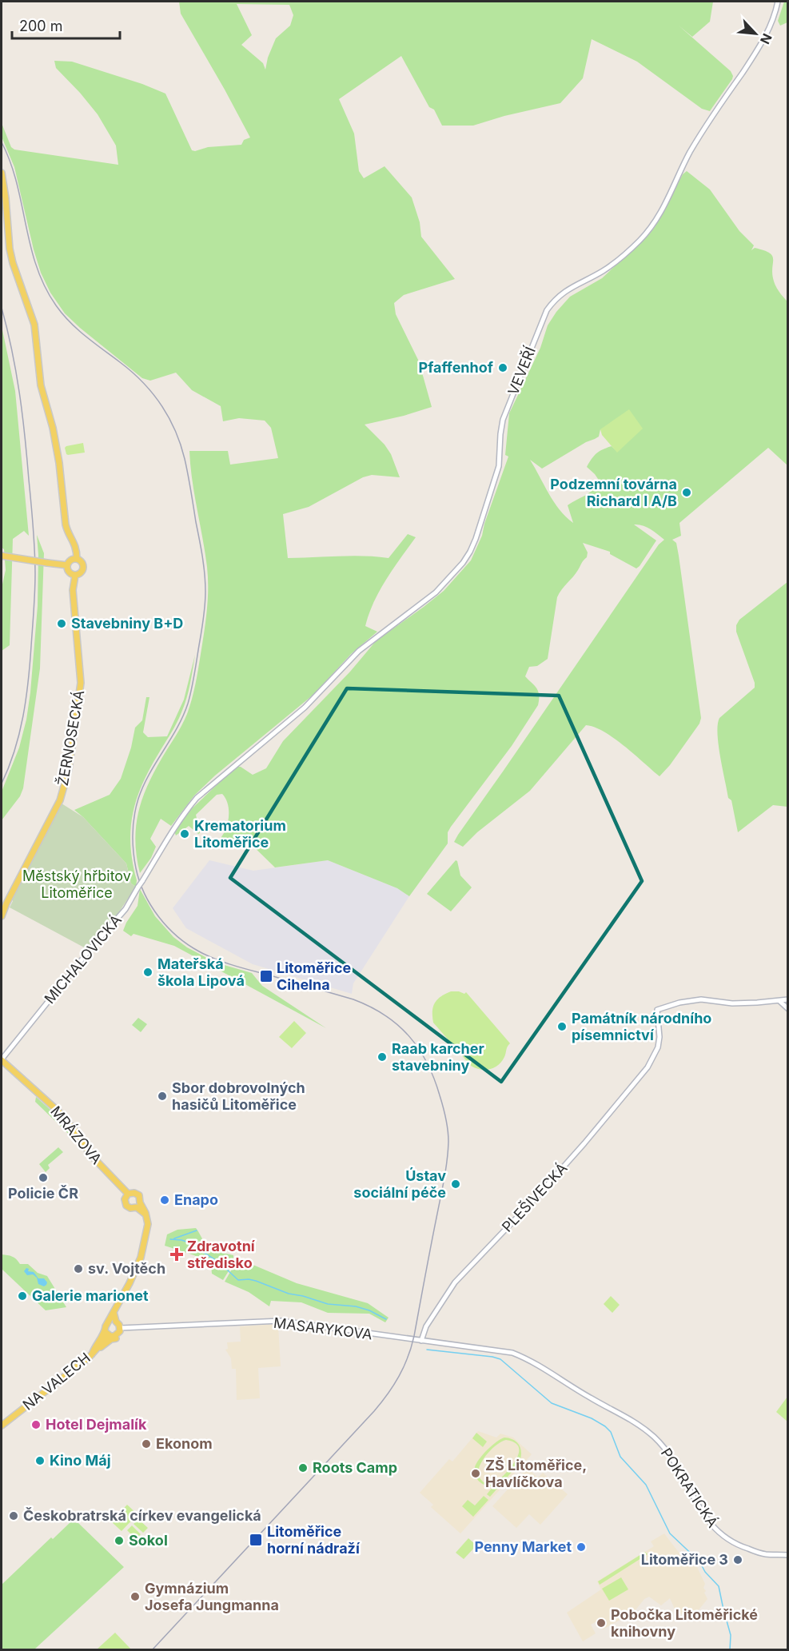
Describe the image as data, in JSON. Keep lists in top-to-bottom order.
{
  "streets": {
    "main road": ["ŽERNOSECKÁ", "MRÁZOVA", "NA VALECH"],
    "street": [
      "VEVEŘÍ",
      "MICHALOVICKÁ",
      "PLEŠIVECKÁ",
      "MASARYKOVA",
      "POKRATICKÁ"
    ]
  },
  "crossings": [
    ["VEVEŘÍ", "MICHALOVICKÁ"],
    ["MICHALOVICKÁ", "MRÁZOVA"],
    ["PLEŠIVECKÁ", "MASARYKOVA"],
    ["MASARYKOVA", "POKRATICKÁ"]
  ],
  "parks": ["Městský hřbitov Litoměřice"],
  "places": {
    "other": [
      "Pfaffenhof",
      "Podzemní továrna Richard I A/B",
      "Stavebniny B+D",
      "Krematorium Litoměřice",
      "Mateřská škola Lipová",
      "Památník národního písemnictví",
      "Raab karcher stavebniny",
      "Sbor dobrovolných hasičů Litoměřice",
      "Policie ČR",
      "Ústav sociální péče",
      "Enapo",
      "sv. Vojtěch",
      "Galerie marionet",
      "Hotel Dejmalík",
      "Ekonom",
      "Kino Máj",
      "Roots Camp",
      "ZŠ Litoměřice, Havlíčkova",
      "Českobratrská církev evangelická",
      "Sokol",
      "Penny Market",
      "Litoměřice 3",
      "Gymnázium Josefa Jungmanna",
      "Pobočka Litoměřické knihovny"
    ],
    "transit": ["Litoměřice Cihelna", "Litoměřice horní nádraží"],
    "health": ["Zdravotní středisko"]
  },
  "scale_bar": "200 m",
  "north": "bottom right"
}
